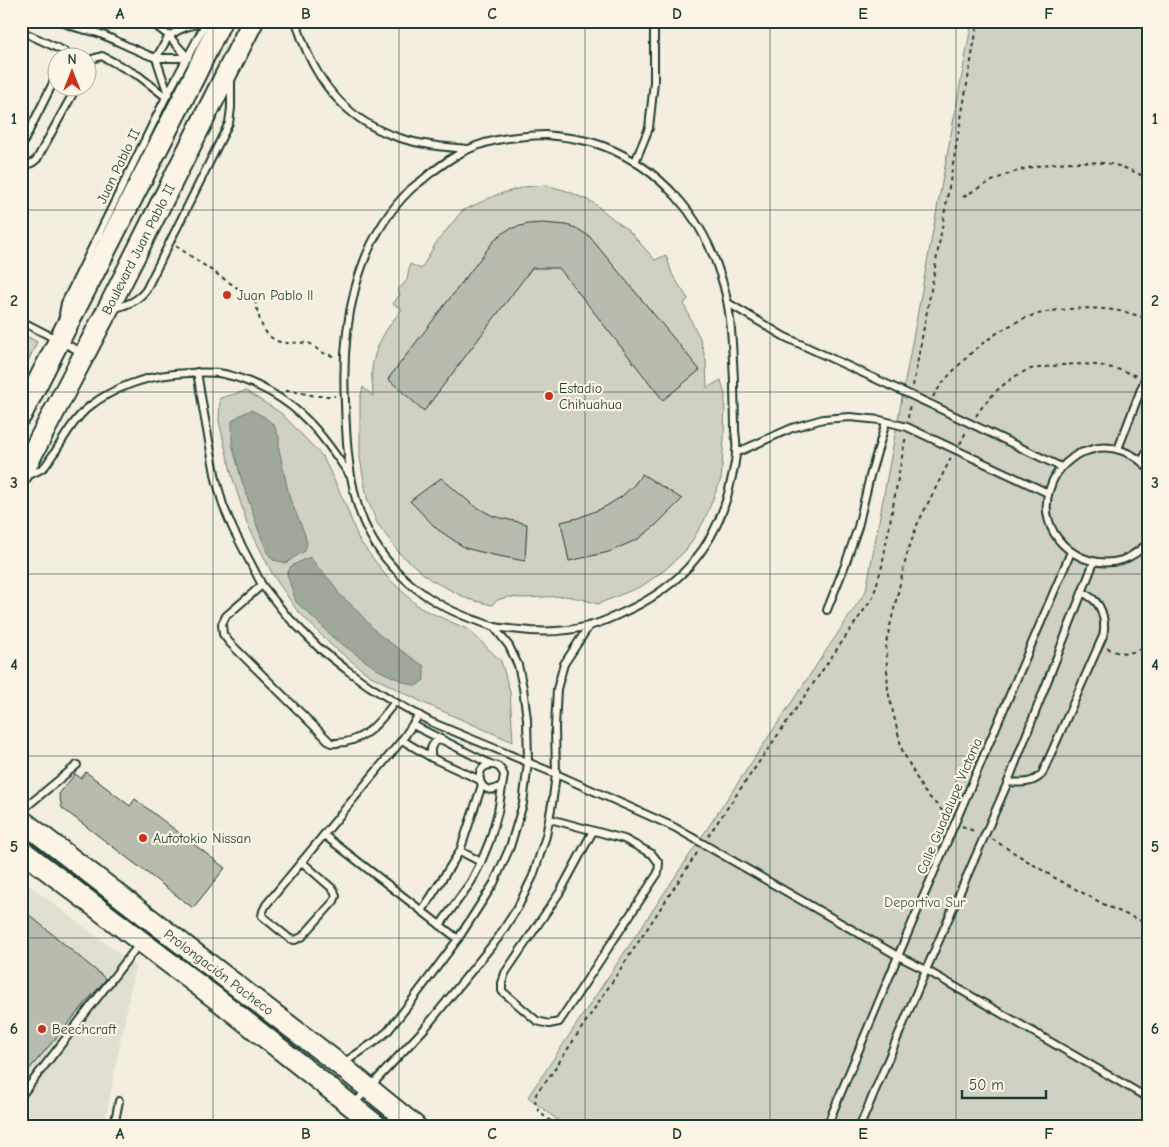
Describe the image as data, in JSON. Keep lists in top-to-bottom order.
{
  "streets": {
    "main road": ["Boulevard Juan Pablo II", "Prolongación Pacheco"],
    "lane": ["Juan Pablo II", "Calle Guadalupe Victoria"]
  },
  "crossings": [
    ["Juan Pablo II", "Boulevard Juan Pablo II"]
  ],
  "parks": ["Deportiva Sur"],
  "places": [
    "Juan Pablo ll",
    "Estadio Chihuahua",
    "Autotokio Nissan",
    "Beechcraft"
  ],
  "scale_bar": "50 m",
  "north": "top",
  "grid": {
    "columns": [
      "A",
      "B",
      "C",
      "D",
      "E",
      "F"
    ],
    "rows": [
      "1",
      "2",
      "3",
      "4",
      "5",
      "6"
    ]
  }
}
